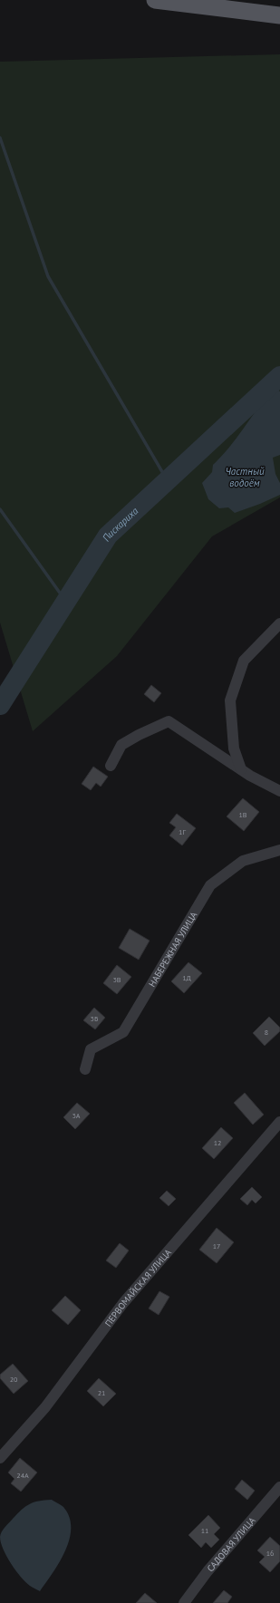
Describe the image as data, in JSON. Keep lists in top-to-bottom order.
{
  "streets": {
    "street": ["НАБЕРЕЖНАЯ УЛИЦА", "ПЕРВОМАЙСКАЯ УЛИЦА", "САДОВАЯ УЛИЦА"]
  },
  "water": ["Частный водоём", "Пискариха"],
  "house_numbers": [
    "1В",
    "1Г",
    "1Д",
    "3В",
    "3Б",
    "8",
    "3А",
    "12",
    "17",
    "20",
    "21",
    "24А",
    "11",
    "16"
  ]
}
